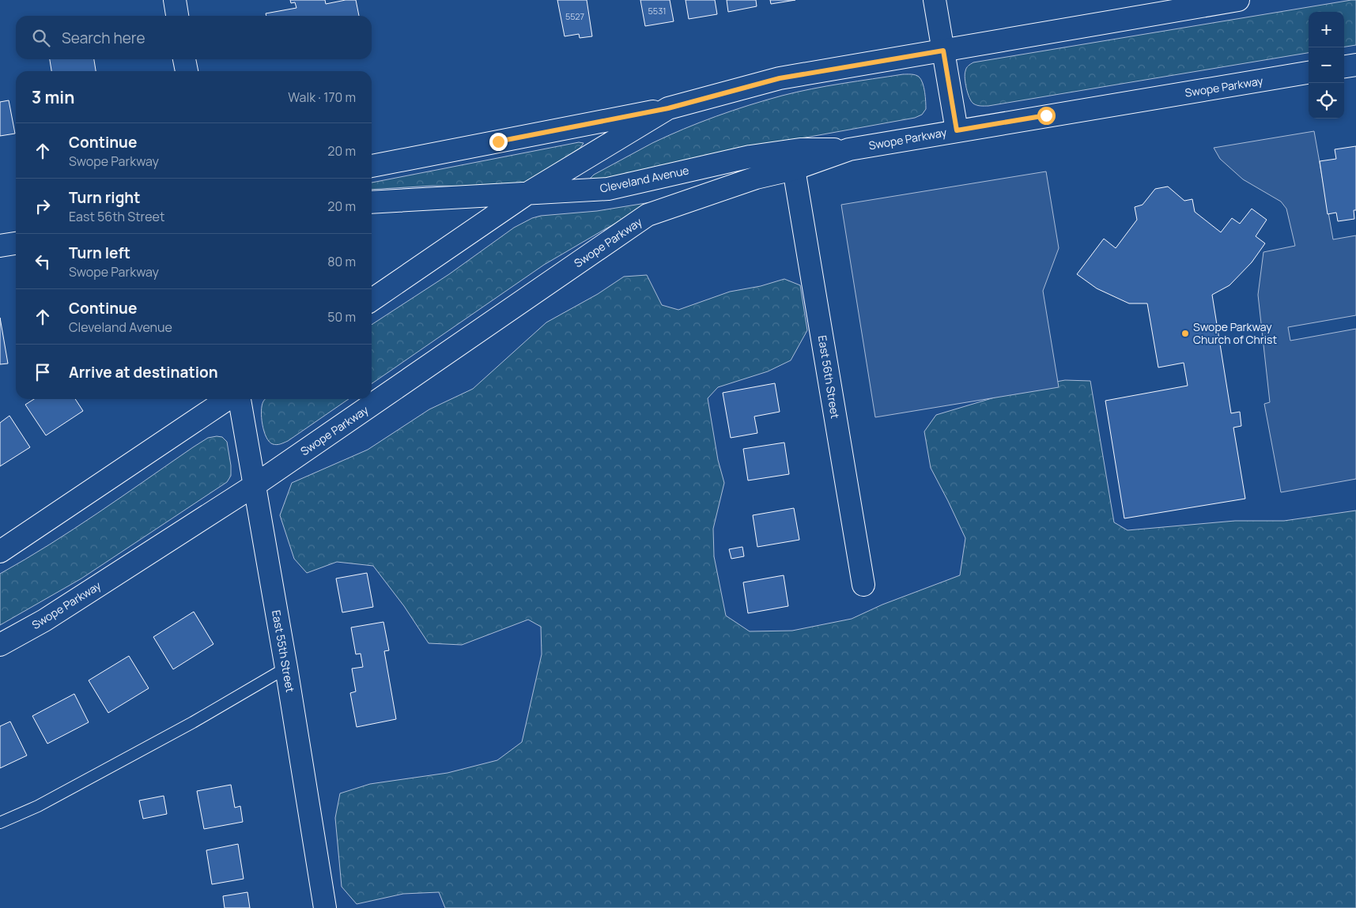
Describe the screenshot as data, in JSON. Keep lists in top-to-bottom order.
{
  "streets": {
    "main road": [
      "Swope Parkway",
      "Cleveland Avenue",
      "East 56th Street",
      "East 55th Street"
    ]
  },
  "crossings": [
    ["Swope Parkway", "Cleveland Avenue"],
    ["Swope Parkway", "East 56th Street"],
    ["Swope Parkway", "East 55th Street"]
  ],
  "places": ["Swope Parkway Church of Christ"],
  "house_numbers": ["5531", "5527"],
  "page": {
    "map_buttons": ["+", "−"],
    "search": "Search here",
    "heading": ["3 min", "Walk · 170 m"],
    "list": [
      ["Continue", "Swope Parkway", "20 m"],
      ["Turn right", "East 56th Street", "20 m"],
      ["Turn left", "Swope Parkway", "80 m"],
      ["Continue", "Cleveland Avenue", "50 m"],
      "Arrive at destination"
    ]
  }
}
